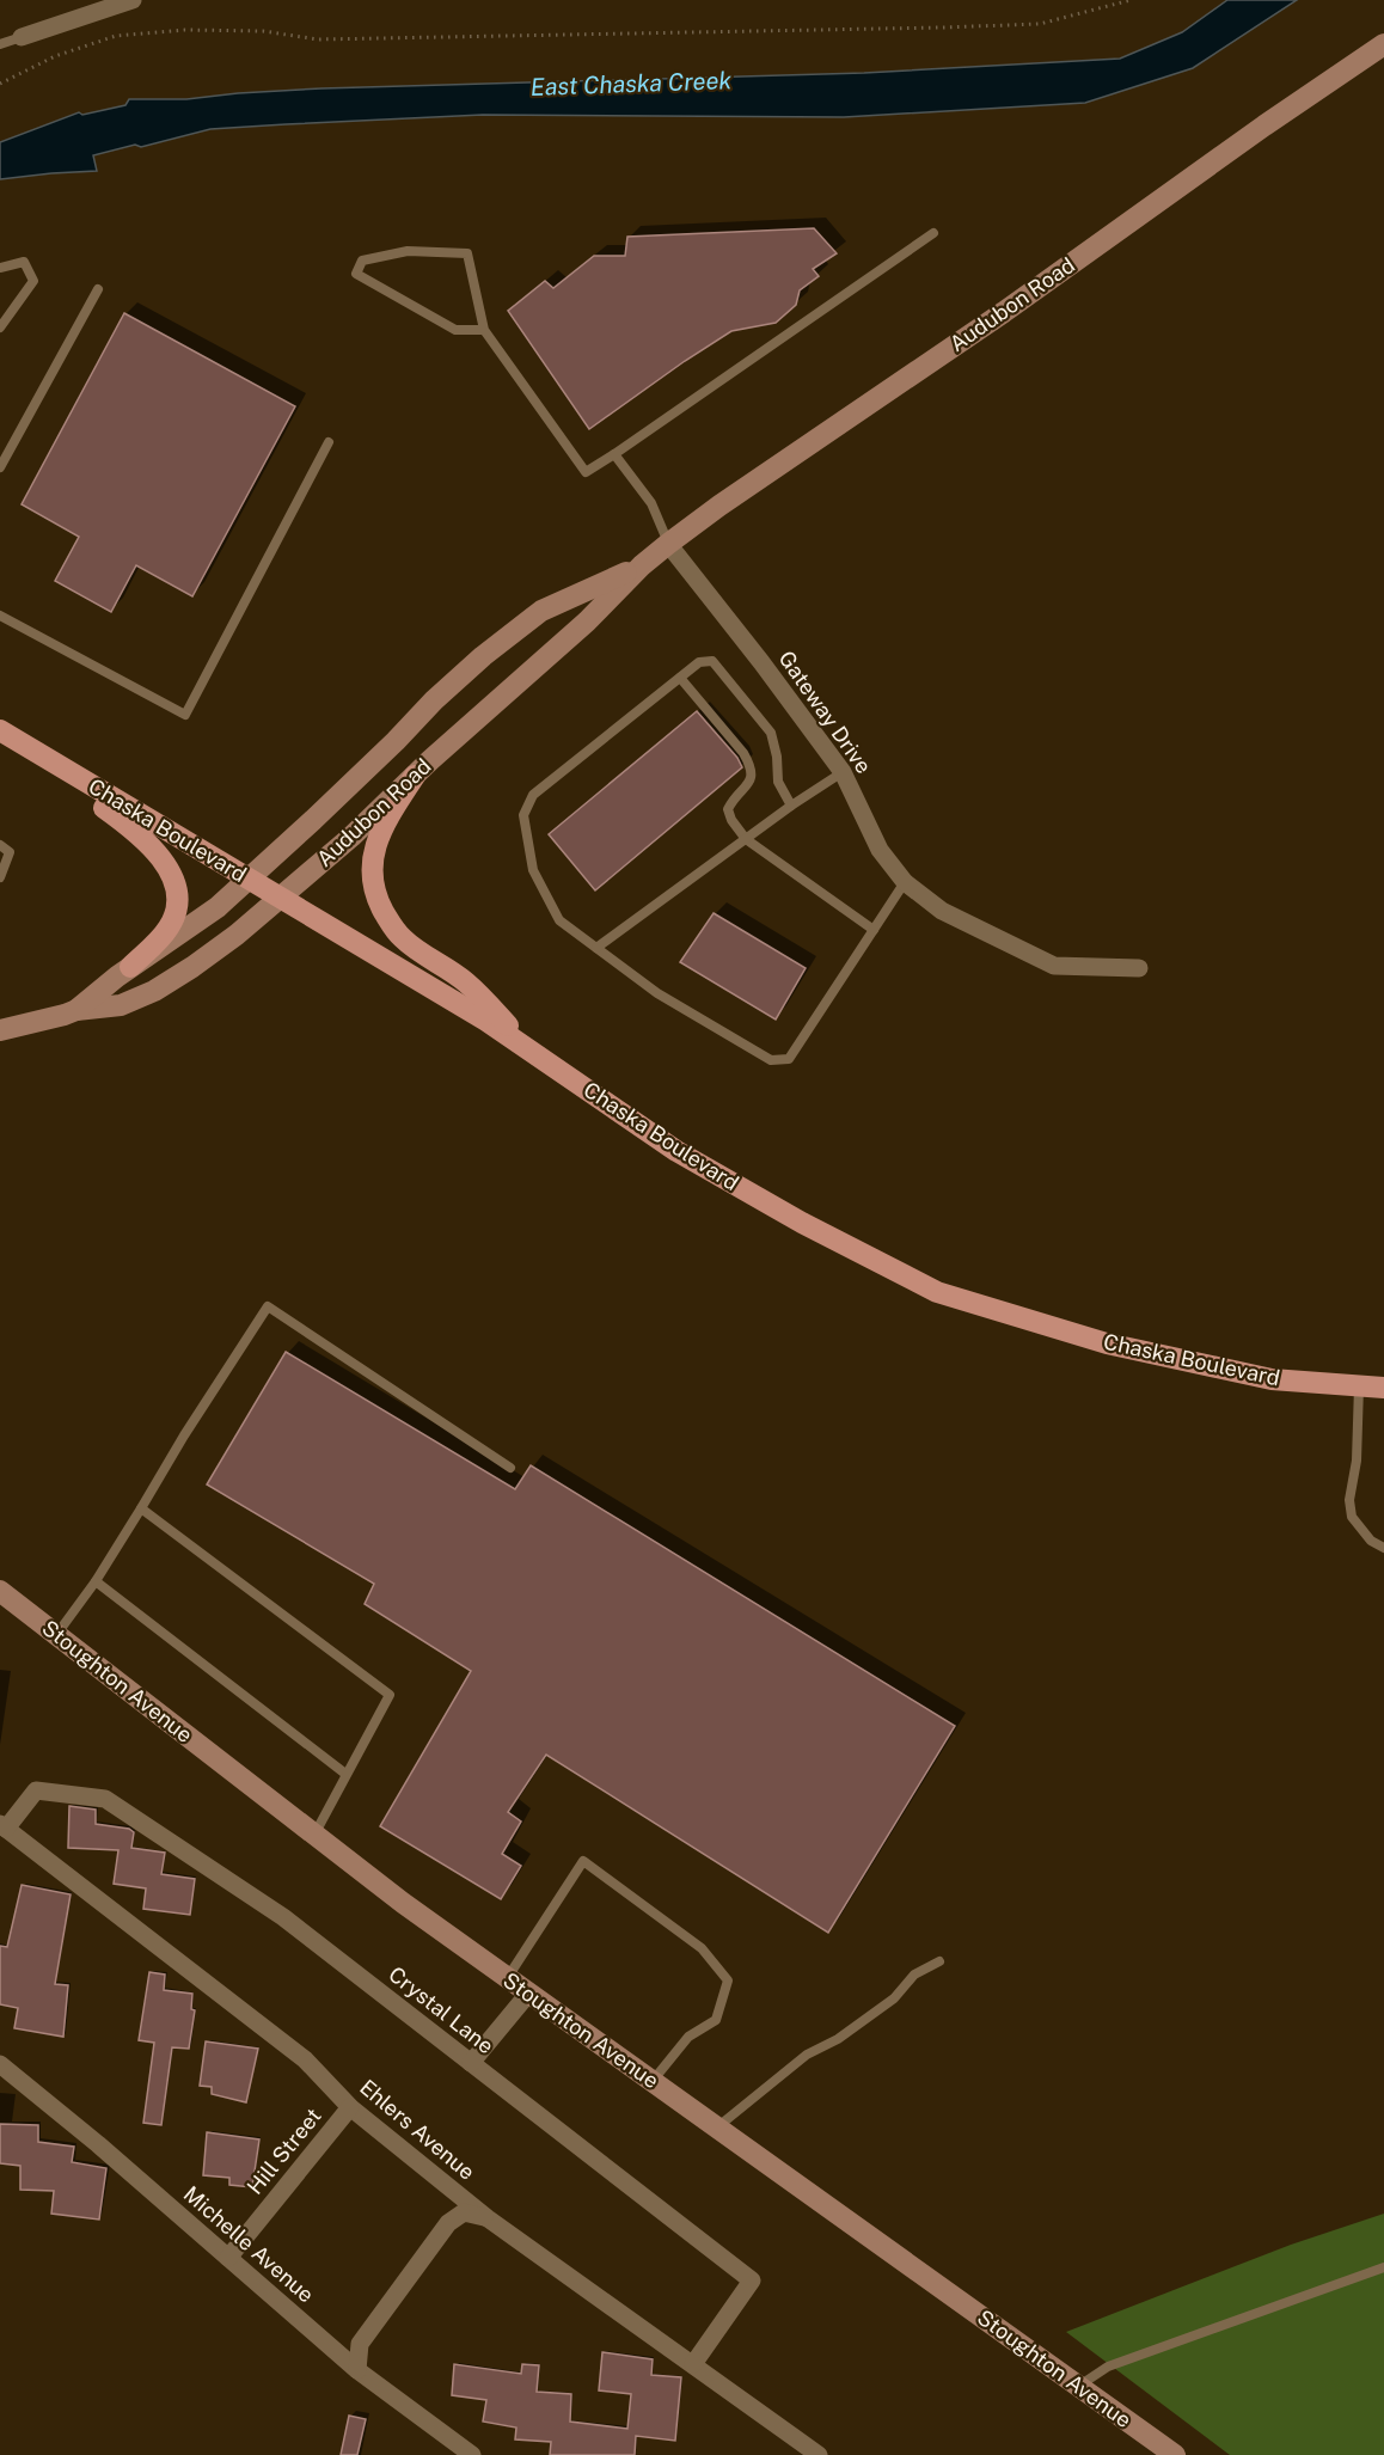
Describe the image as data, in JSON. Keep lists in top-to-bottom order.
{
  "streets": {
    "main road": ["Chaska Boulevard"],
    "street": [
      "Audubon Road",
      "Gateway Drive",
      "Stoughton Avenue",
      "Crystal Lane",
      "Ehlers Avenue",
      "Hill Street",
      "Michelle Avenue"
    ]
  },
  "crossings": [
    ["Audubon Road", "Gateway Drive"],
    ["Audubon Road", "Chaska Boulevard"],
    ["Crystal Lane", "Ehlers Avenue"],
    ["Ehlers Avenue", "Hill Street"],
    ["Hill Street", "Michelle Avenue"]
  ],
  "water": ["East Chaska Creek"]
}
